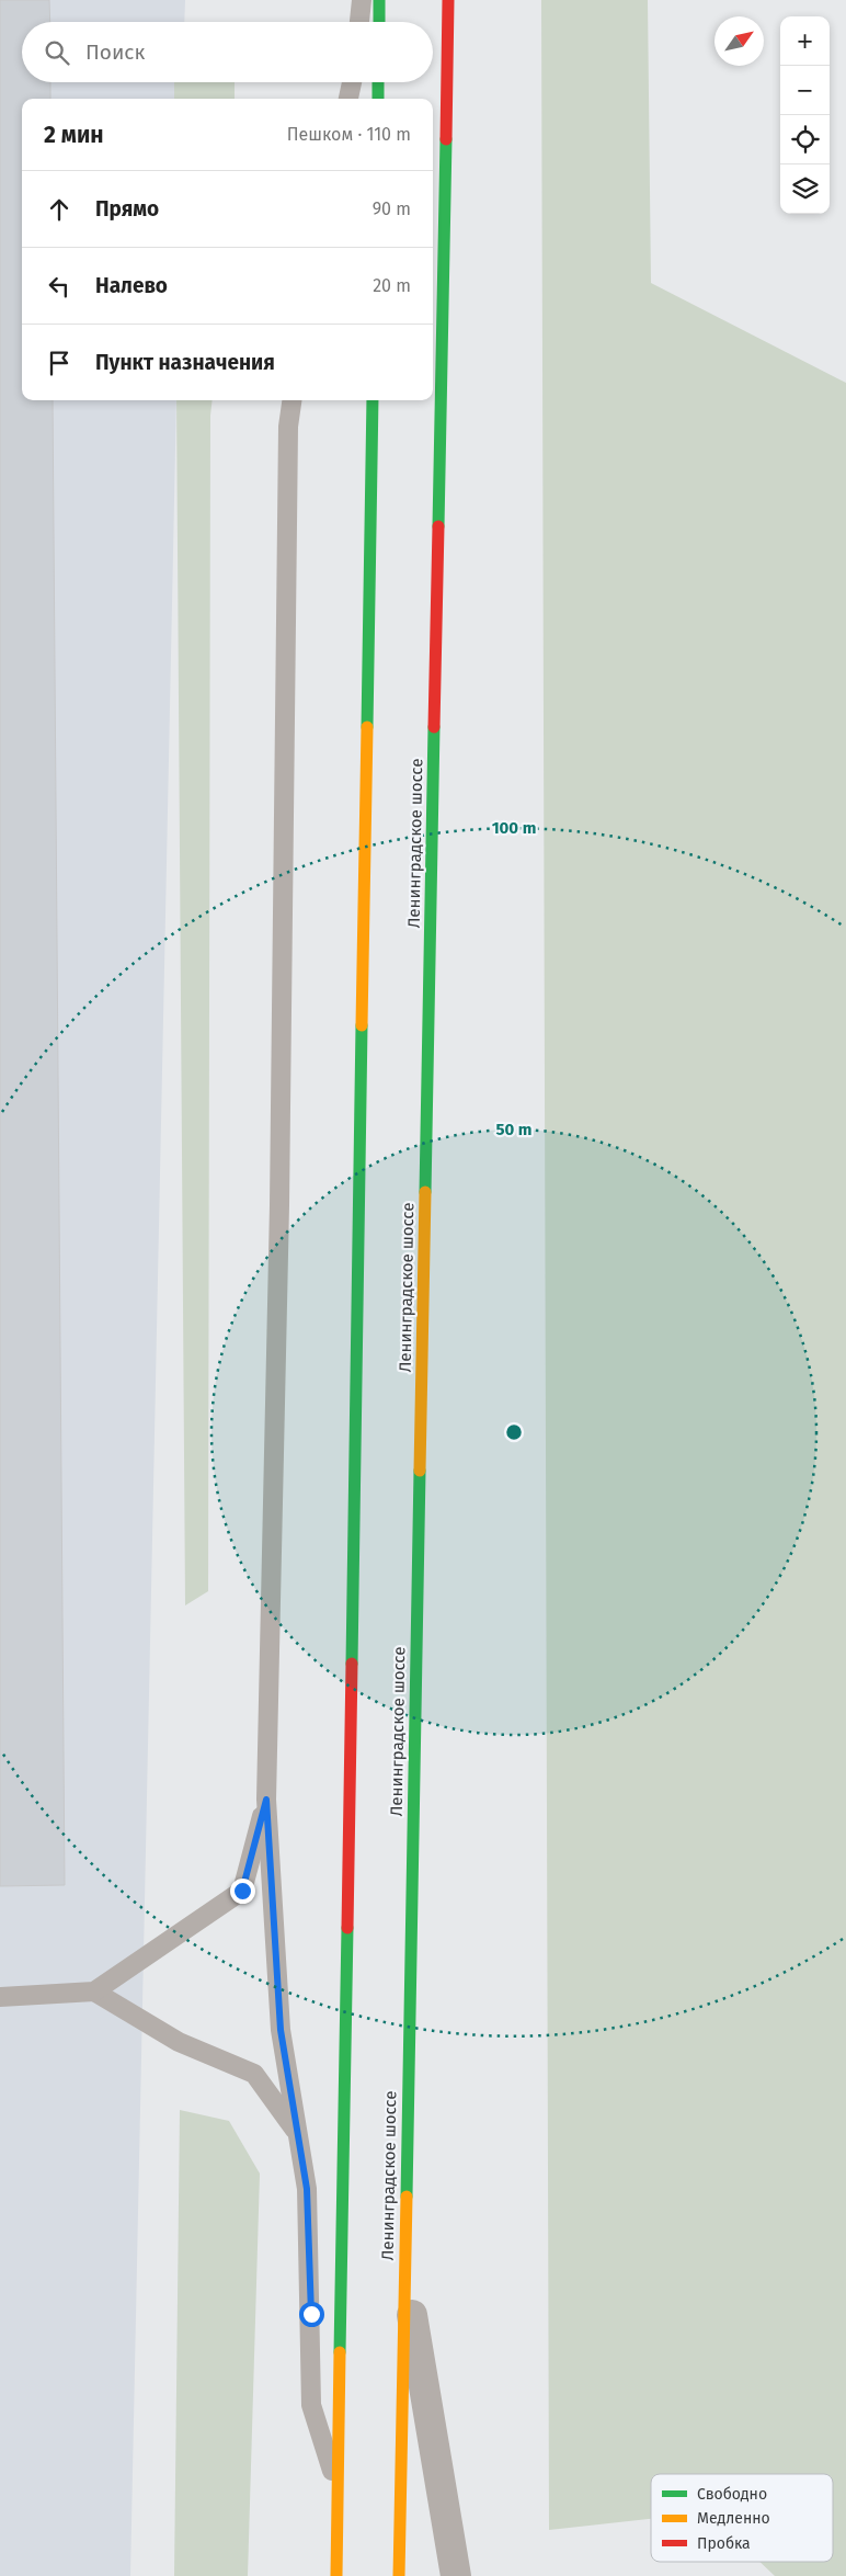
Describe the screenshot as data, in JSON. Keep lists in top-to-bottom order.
{
  "streets": {
    "highway": ["Ленинградское шоссе"]
  },
  "legend": ["Свободно", "Медленно", "Пробка"],
  "north": "top right",
  "page": {
    "map_buttons": ["+", "−"],
    "search": "Поиск",
    "heading": ["2 мин", "Пешком · 110 m"],
    "list": [
      ["Прямо", "90 m"],
      ["Налево", "20 m"],
      "Пункт назначения"
    ]
  },
  "rings": ["100 m", "50 m"]
}
